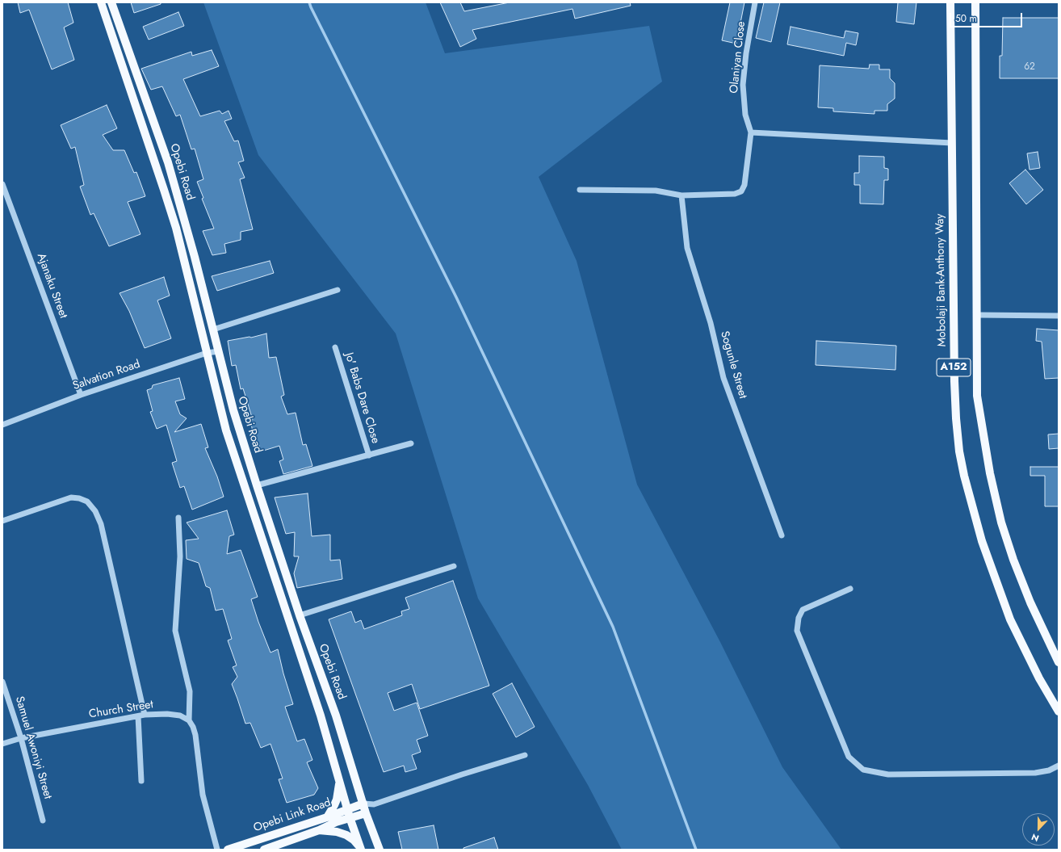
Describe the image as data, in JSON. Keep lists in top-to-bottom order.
{
  "streets": {
    "main road": [
      "Opebi Road",
      "Mobolaji Bank-Anthony Way",
      "A152",
      "Opebi Link Road"
    ],
    "street": [
      "Olaniyan Close",
      "Ajanaku Street",
      "Sogunle Street",
      "Salvation Road",
      "Jo' Babs Dare Close",
      "Church Street",
      "Samuel Awoniyi Street"
    ]
  },
  "crossings": [
    ["Opebi Road", "Salvation Road"],
    ["Opebi Road", "Opebi Link Road"],
    ["Ajanaku Street", "Salvation Road"],
    ["Church Street", "Samuel Awoniyi Street"]
  ],
  "house_numbers": ["62"],
  "scale_bar": "50 m",
  "north": "bottom"
}
